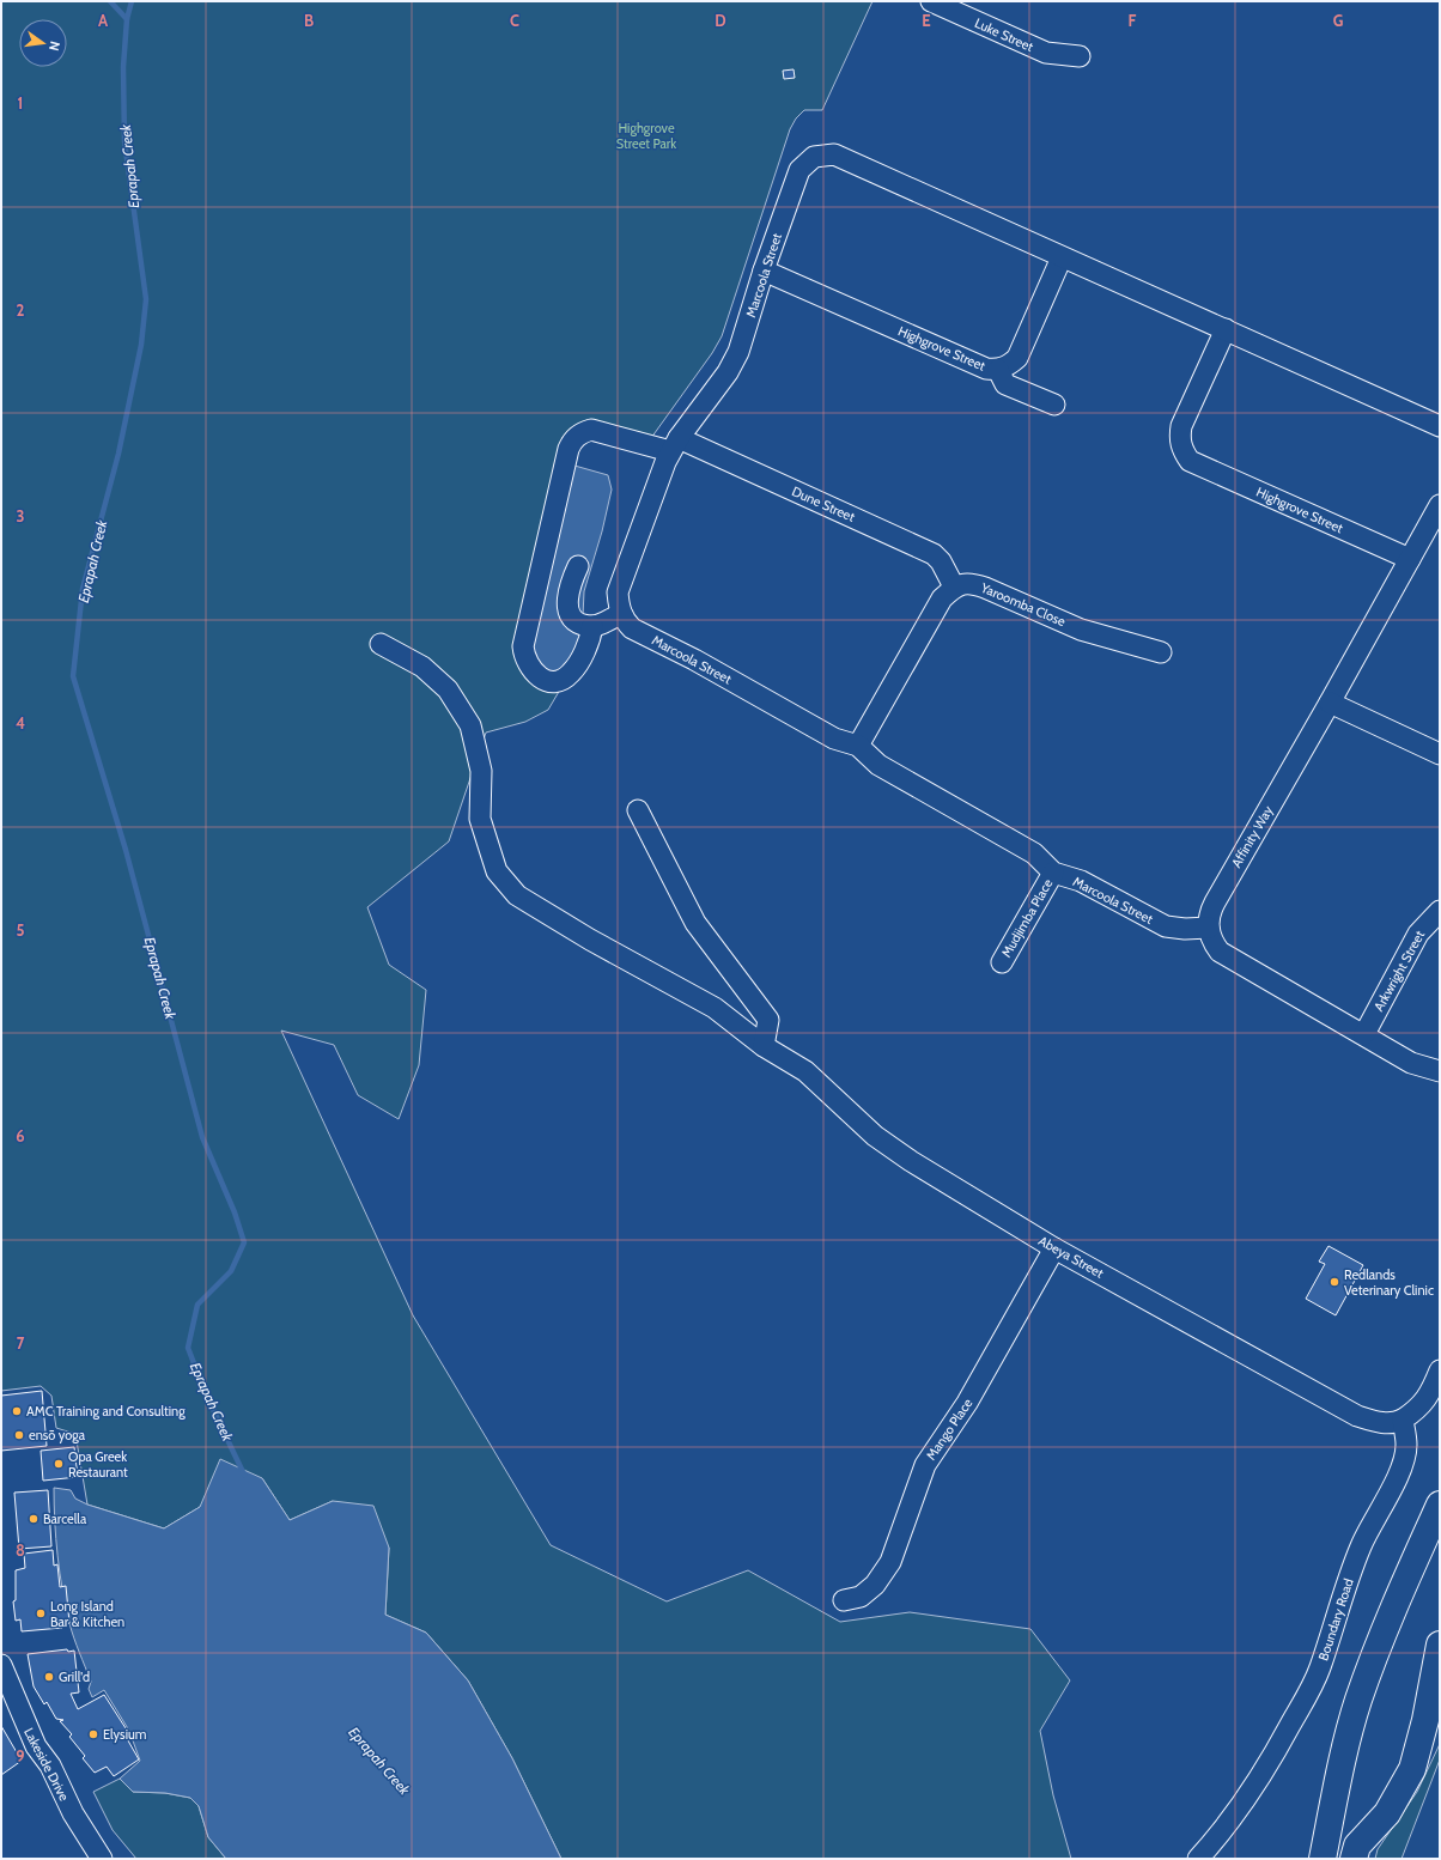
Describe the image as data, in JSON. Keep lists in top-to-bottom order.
{
  "streets": {
    "street": [
      "Luke Street",
      "Marcoola Street",
      "Highgrove Street",
      "Dune Street",
      "Yaroomba Close",
      "Affinity Way",
      "Mudjimba Place",
      "Arkwright Street",
      "Abeya Street",
      "Mango Place",
      "Boundary Road",
      "Lakeside Drive"
    ]
  },
  "crossings": [
    ["Marcoola Street", "Highgrove Street"],
    ["Marcoola Street", "Dune Street"],
    ["Marcoola Street", "Affinity Way"],
    ["Marcoola Street", "Mudjimba Place"],
    ["Highgrove Street", "Affinity Way"],
    ["Dune Street", "Yaroomba Close"],
    ["Abeya Street", "Mango Place"],
    ["Abeya Street", "Boundary Road"]
  ],
  "water": ["Eprapah Creek"],
  "parks": ["Highgrove Street Park"],
  "places": [
    "Redlands Veterinary Clinic",
    "AMC Training and Consulting",
    "ensō yoga",
    "Opa Greek Restaurant",
    "Barcella",
    "Long Island Bar & Kitchen",
    "Grill'd",
    "Elysium"
  ],
  "north": "right",
  "grid": {
    "columns": [
      "A",
      "B",
      "C",
      "D",
      "E",
      "F",
      "G"
    ],
    "rows": [
      "1",
      "2",
      "3",
      "4",
      "5",
      "6",
      "7",
      "8",
      "9"
    ]
  }
}
